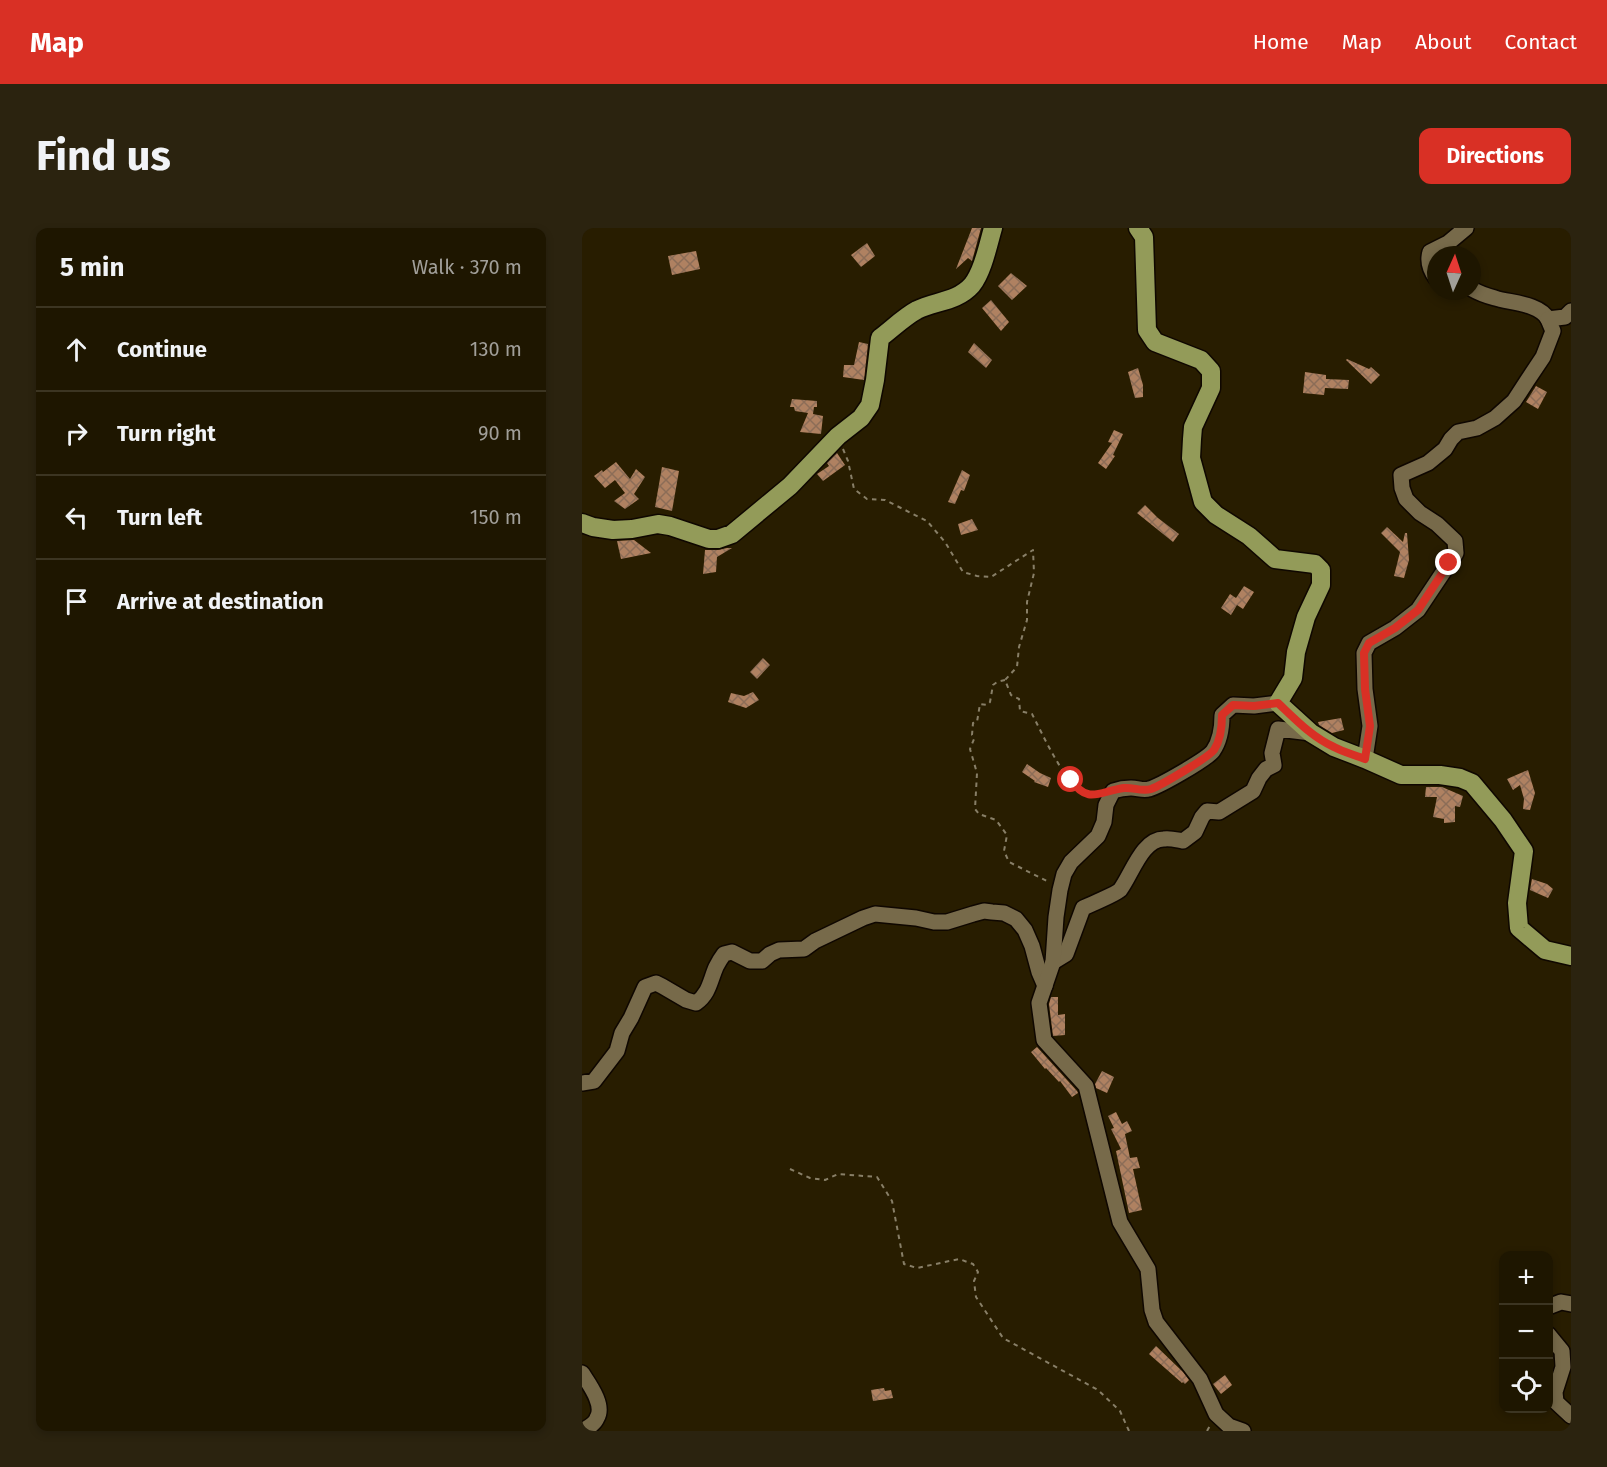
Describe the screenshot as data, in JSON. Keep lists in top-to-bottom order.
{
  "north": "top",
  "page": {
    "header": "Map",
    "nav": [
      "Home",
      "Map",
      "About",
      "Contact"
    ],
    "buttons": "Directions",
    "title": "Find us",
    "heading": ["5 min", "Walk · 370 m"],
    "list": [
      ["Continue", "130 m"],
      ["Turn right", "90 m"],
      ["Turn left", "150 m"],
      "Arrive at destination"
    ],
    "map_buttons": ["+", "−"]
  }
}
